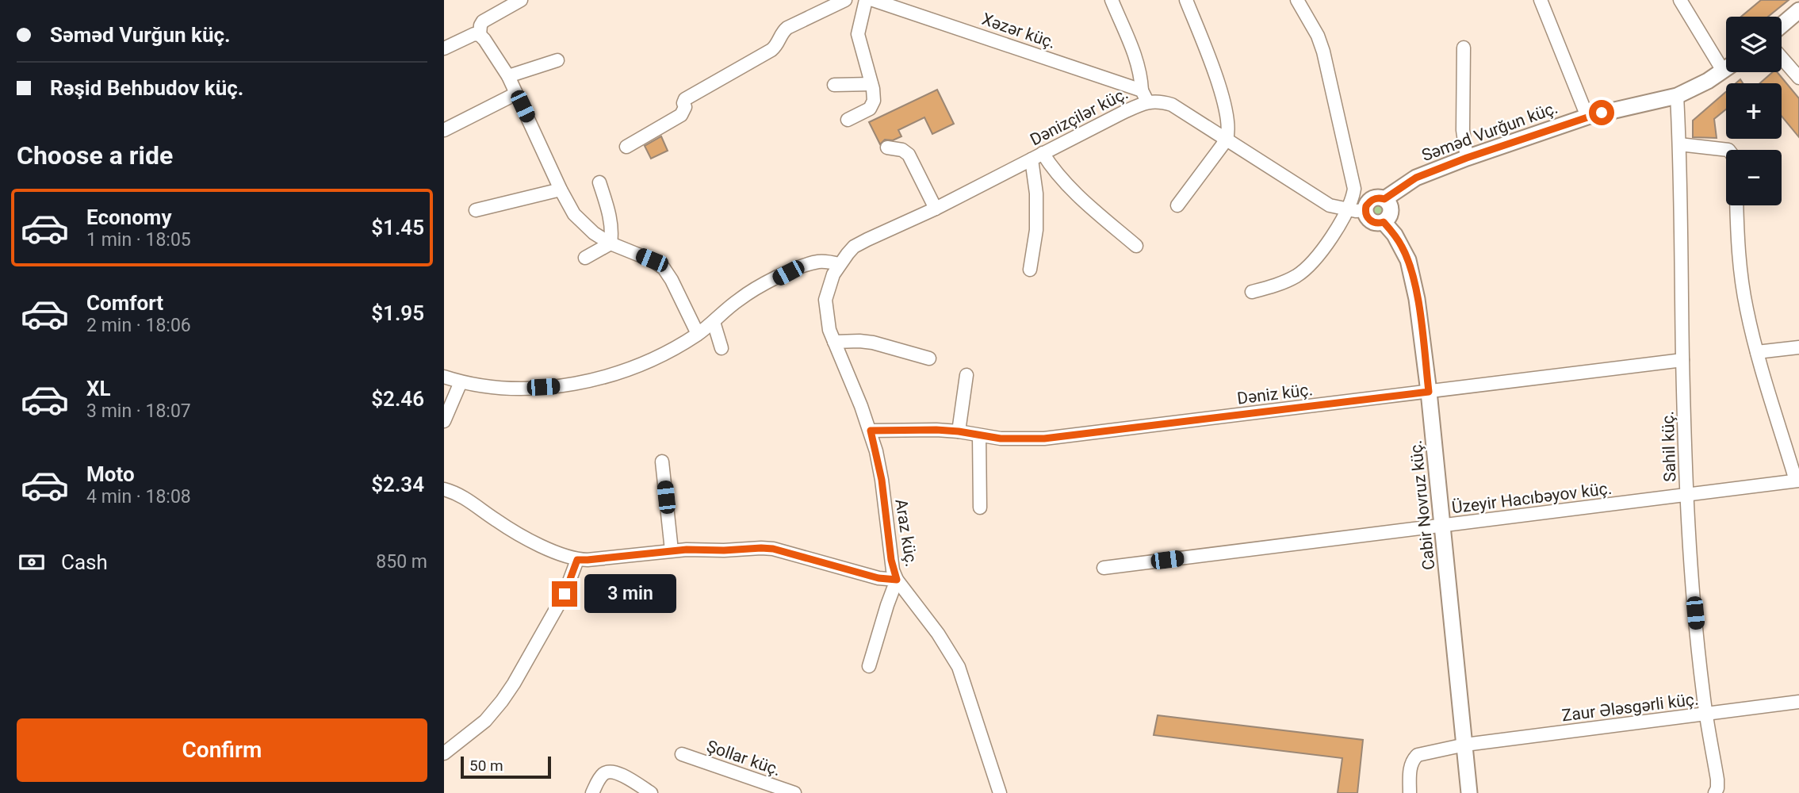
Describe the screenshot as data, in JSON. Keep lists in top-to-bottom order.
{
  "streets": {
    "main road": ["Səməd Vurğun küç.", "Cabir Novruz küç."],
    "street": [
      "Xəzər küç.",
      "Dәnizçilәr küç.",
      "Dәniz küç.",
      "Sahil küç.",
      "Üzeyir Hacıbəyov küç.",
      "Araz küç.",
      "Zaur Ələsgərli küç.",
      "Şollar küç."
    ]
  },
  "crossings": [
    ["Xəzər küç.", "Dәnizçilәr küç."],
    ["Dәnizçilәr küç.", "Səməd Vurğun küç."],
    ["Dәnizçilәr küç.", "Cabir Novruz küç."],
    ["Dәnizçilәr küç.", "Araz küç."],
    ["Səməd Vurğun küç.", "Sahil küç."],
    ["Səməd Vurğun küç.", "Cabir Novruz küç."],
    ["Dәniz küç.", "Sahil küç."],
    ["Dәniz küç.", "Cabir Novruz küç."],
    ["Dәniz küç.", "Araz küç."],
    ["Sahil küç.", "Üzeyir Hacıbəyov küç."],
    ["Sahil küç.", "Zaur Ələsgərli küç."],
    ["Üzeyir Hacıbəyov küç.", "Cabir Novruz küç."],
    ["Cabir Novruz küç.", "Zaur Ələsgərli küç."]
  ],
  "scale_bar": "50 m",
  "page": {
    "banner": ["Səməd Vurğun küç.", "Rəşid Behbudov küç."],
    "map_buttons": ["+", "−"],
    "heading": "Choose a ride",
    "list": [
      {
        "name": "Economy",
        "note": "1 min · 18:05",
        "value": "$1.45"
      },
      {
        "name": "Comfort",
        "note": "2 min · 18:06",
        "value": "$1.95"
      },
      {
        "name": "XL",
        "note": "3 min · 18:07",
        "value": "$2.46"
      },
      {
        "name": "Moto",
        "note": "4 min · 18:08",
        "value": "$2.34"
      }
    ],
    "pay": ["Cash", "850 m"],
    "bubble": "3 min",
    "buttons": "Confirm",
    "scale": "50 m"
  }
}
